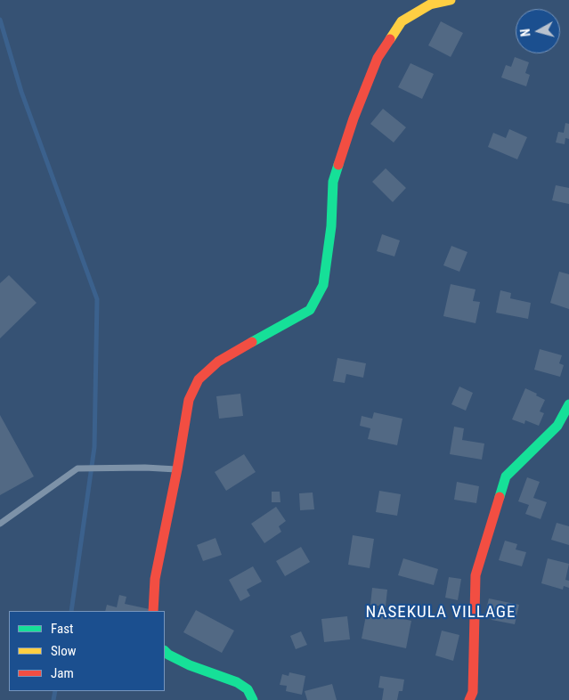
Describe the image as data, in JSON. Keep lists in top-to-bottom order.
{
  "districts": ["NASEKULA VILLAGE"],
  "legend": ["Fast", "Slow", "Jam"],
  "north": "left"
}
